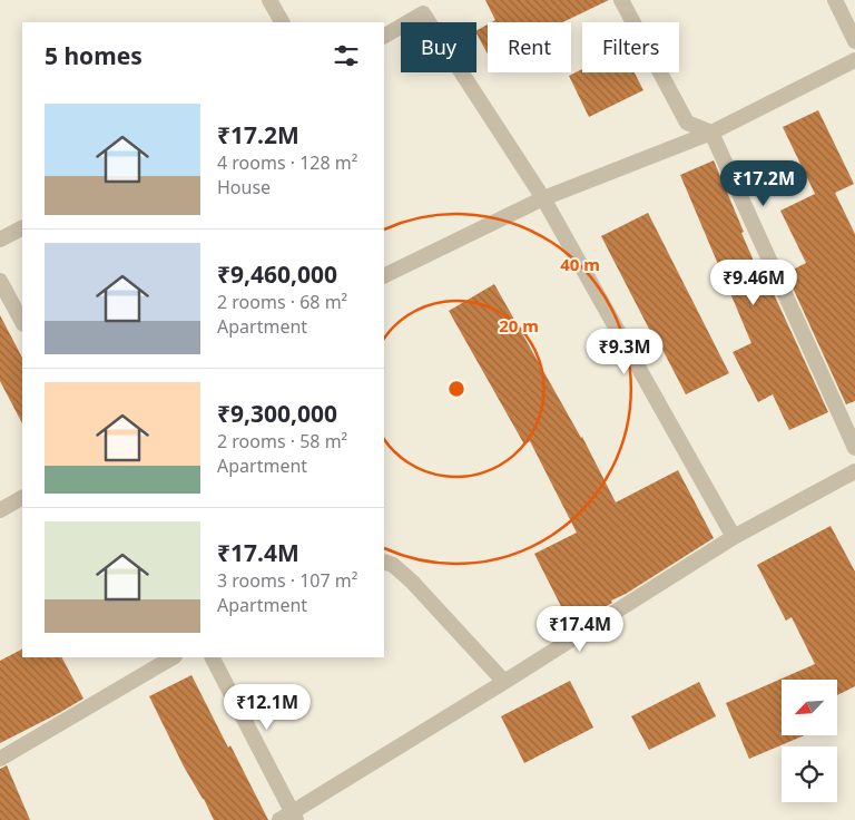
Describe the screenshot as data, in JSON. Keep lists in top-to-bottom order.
{
  "north": "bottom left",
  "page": {
    "chip": ["Buy", "Rent", "Filters"],
    "heading": "5 homes",
    "list": [
      {
        "name": "₹17.2M",
        "note": "4 rooms · 128 m² · House"
      },
      {
        "name": "₹9,460,000",
        "note": "2 rooms · 68 m² · Apartment"
      },
      {
        "name": "₹9,300,000",
        "note": "2 rooms · 58 m² · Apartment"
      },
      {
        "name": "₹17.4M",
        "note": "3 rooms · 107 m² · Apartment"
      }
    ],
    "price": [
      "₹17.2M",
      "₹9.46M",
      "₹9.3M",
      "₹17.4M",
      "₹12.1M"
    ]
  },
  "rings": ["40 m", "20 m"]
}
